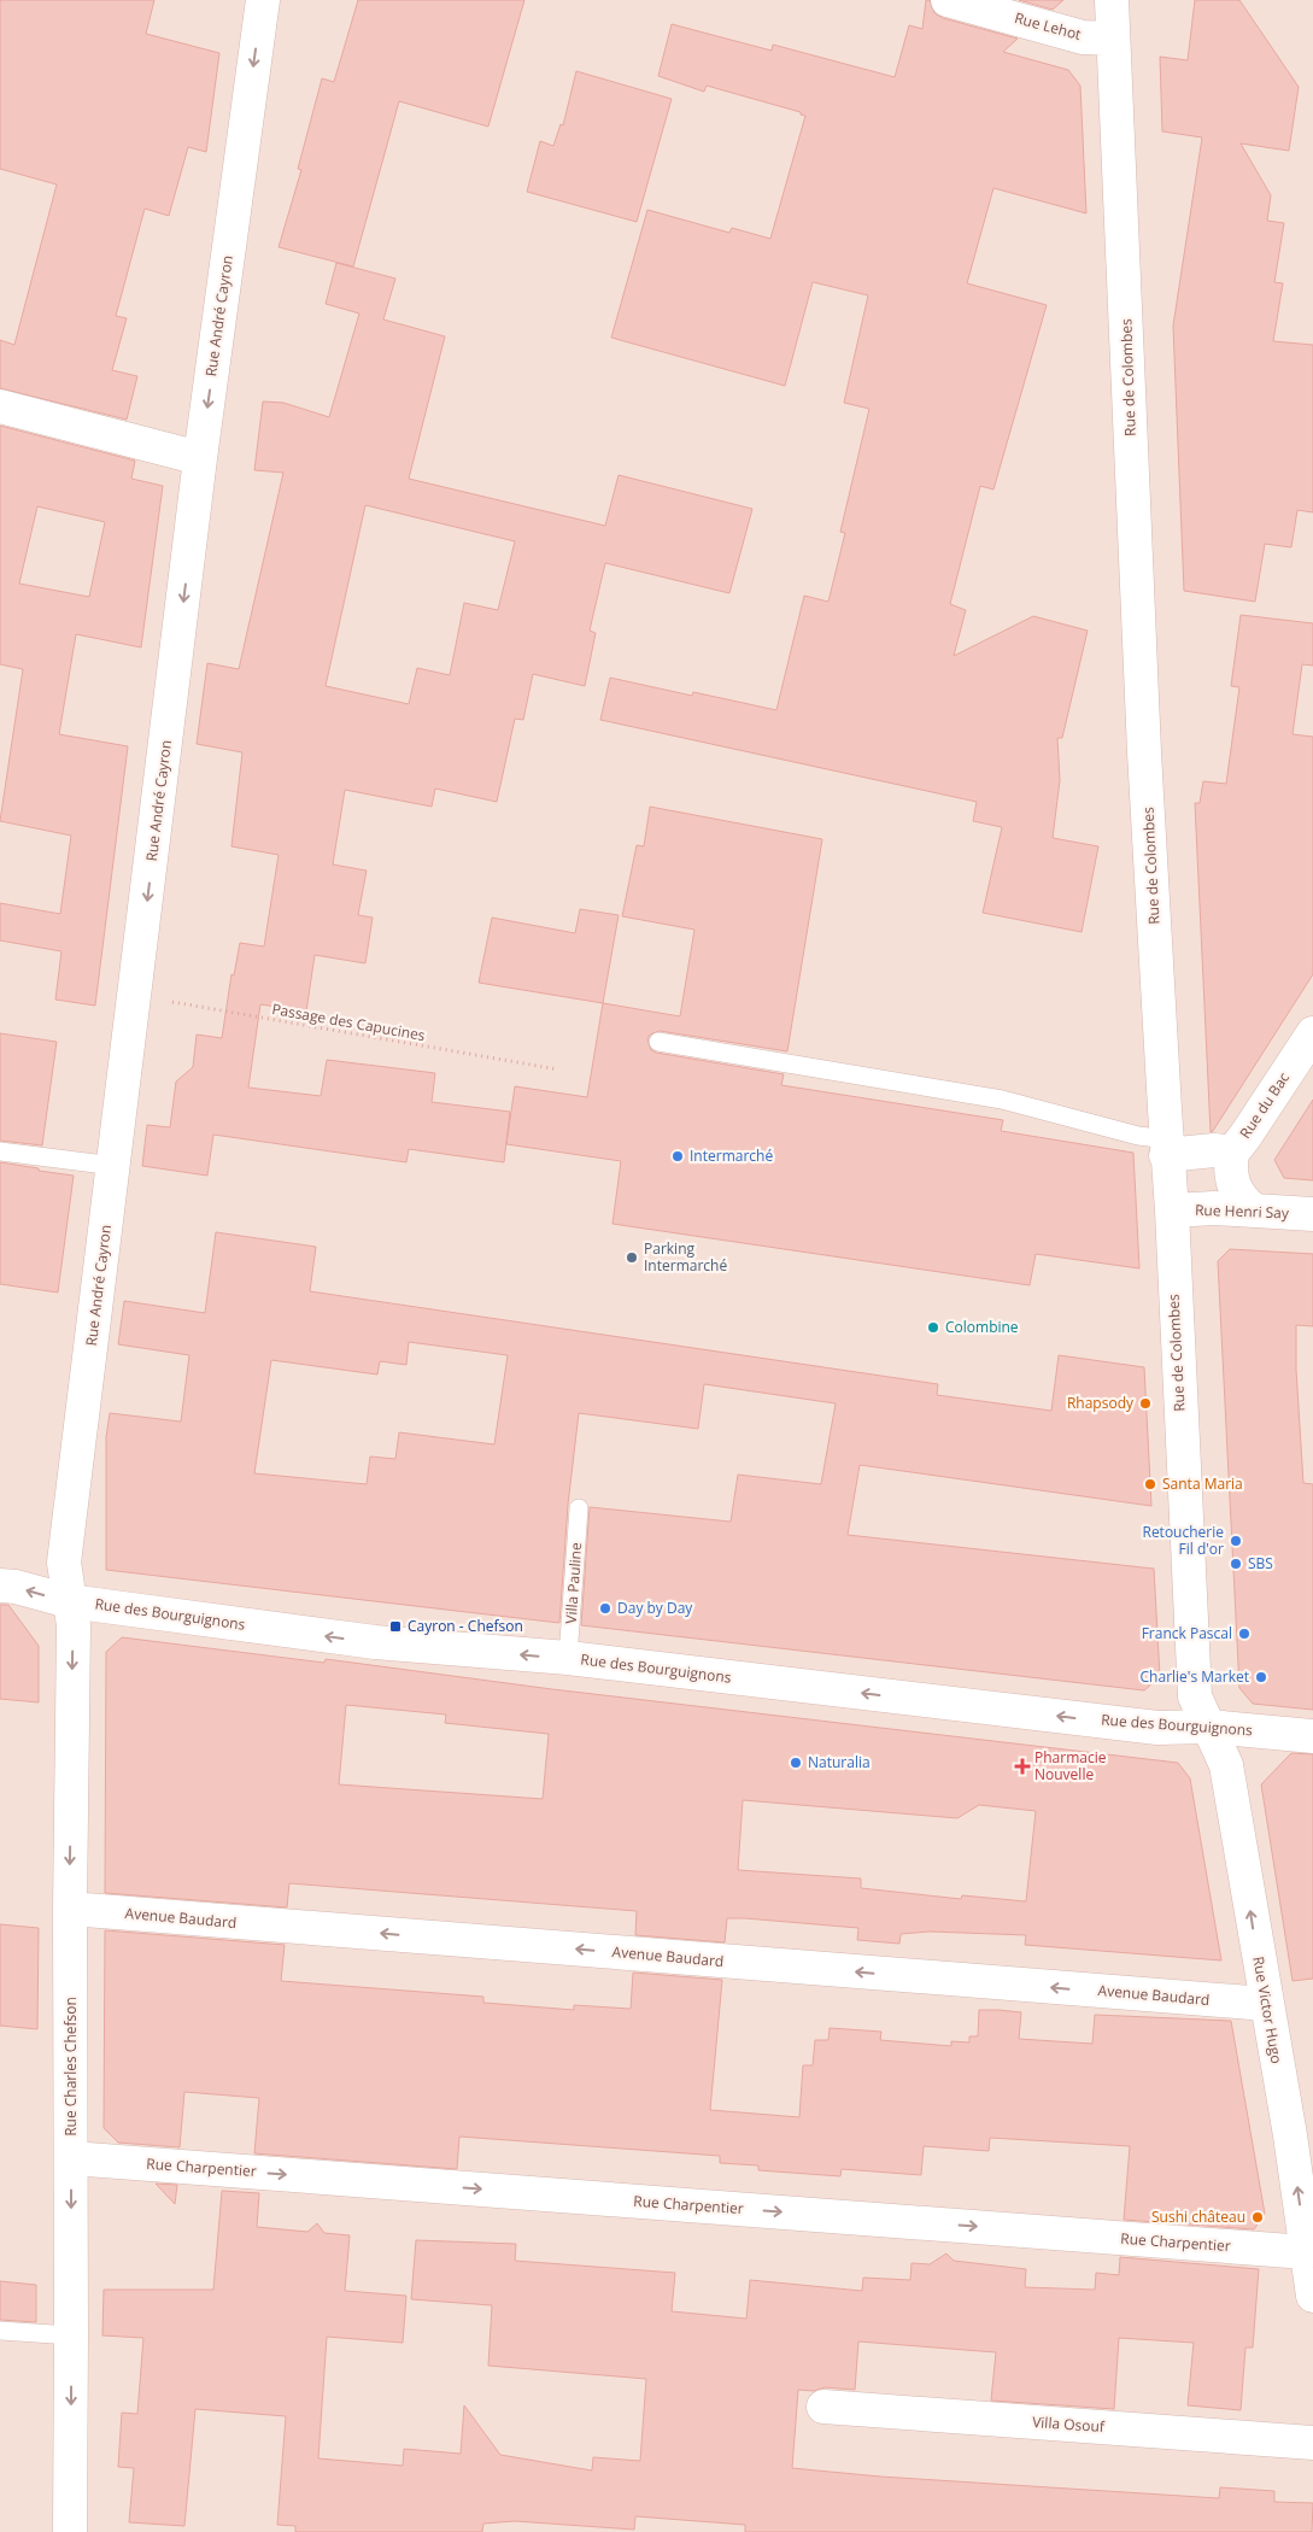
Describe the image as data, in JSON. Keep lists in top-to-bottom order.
{
  "streets": {
    "street": [
      "Rue Lehot",
      "Rue André Cayron",
      "Rue de Colombes",
      "Rue du Bac",
      "Rue Henri Say",
      "Rue des Bourguignons",
      "Avenue Baudard",
      "Rue Victor Hugo",
      "Rue Charles Chefson",
      "Rue Charpentier",
      "Villa Osouf"
    ],
    "lane": ["Villa Pauline"],
    "path": ["Passage des Capucines"]
  },
  "crossings": [
    ["Rue Lehot", "Rue de Colombes"],
    ["Rue André Cayron", "Passage des Capucines"],
    ["Rue André Cayron", "Rue des Bourguignons"],
    ["Rue André Cayron", "Rue Charles Chefson"],
    ["Rue de Colombes", "Rue du Bac"],
    ["Rue de Colombes", "Rue Henri Say"],
    ["Rue de Colombes", "Rue des Bourguignons"],
    ["Rue de Colombes", "Rue Victor Hugo"],
    ["Villa Pauline", "Rue des Bourguignons"],
    ["Rue des Bourguignons", "Rue Victor Hugo"],
    ["Rue des Bourguignons", "Rue Charles Chefson"],
    ["Avenue Baudard", "Rue Victor Hugo"],
    ["Avenue Baudard", "Rue Charles Chefson"],
    ["Rue Victor Hugo", "Rue Charpentier"],
    ["Rue Charles Chefson", "Rue Charpentier"]
  ],
  "one_way": [
    "Rue André Cayron",
    "Rue des Bourguignons",
    "Avenue Baudard",
    "Rue Victor Hugo",
    "Rue Charles Chefson",
    "Rue Charpentier"
  ],
  "places": {
    "other": [
      "Intermarché",
      "Parking Intermarché",
      "Colombine",
      "Rhapsody",
      "Santa Maria",
      "Retoucherie Fil d'or",
      "SBS",
      "Day by Day",
      "Franck Pascal",
      "Charlie's Market",
      "Naturalia",
      "Sushi château"
    ],
    "transit": ["Cayron - Chefson"],
    "health": ["Pharmacie Nouvelle"]
  }
}
